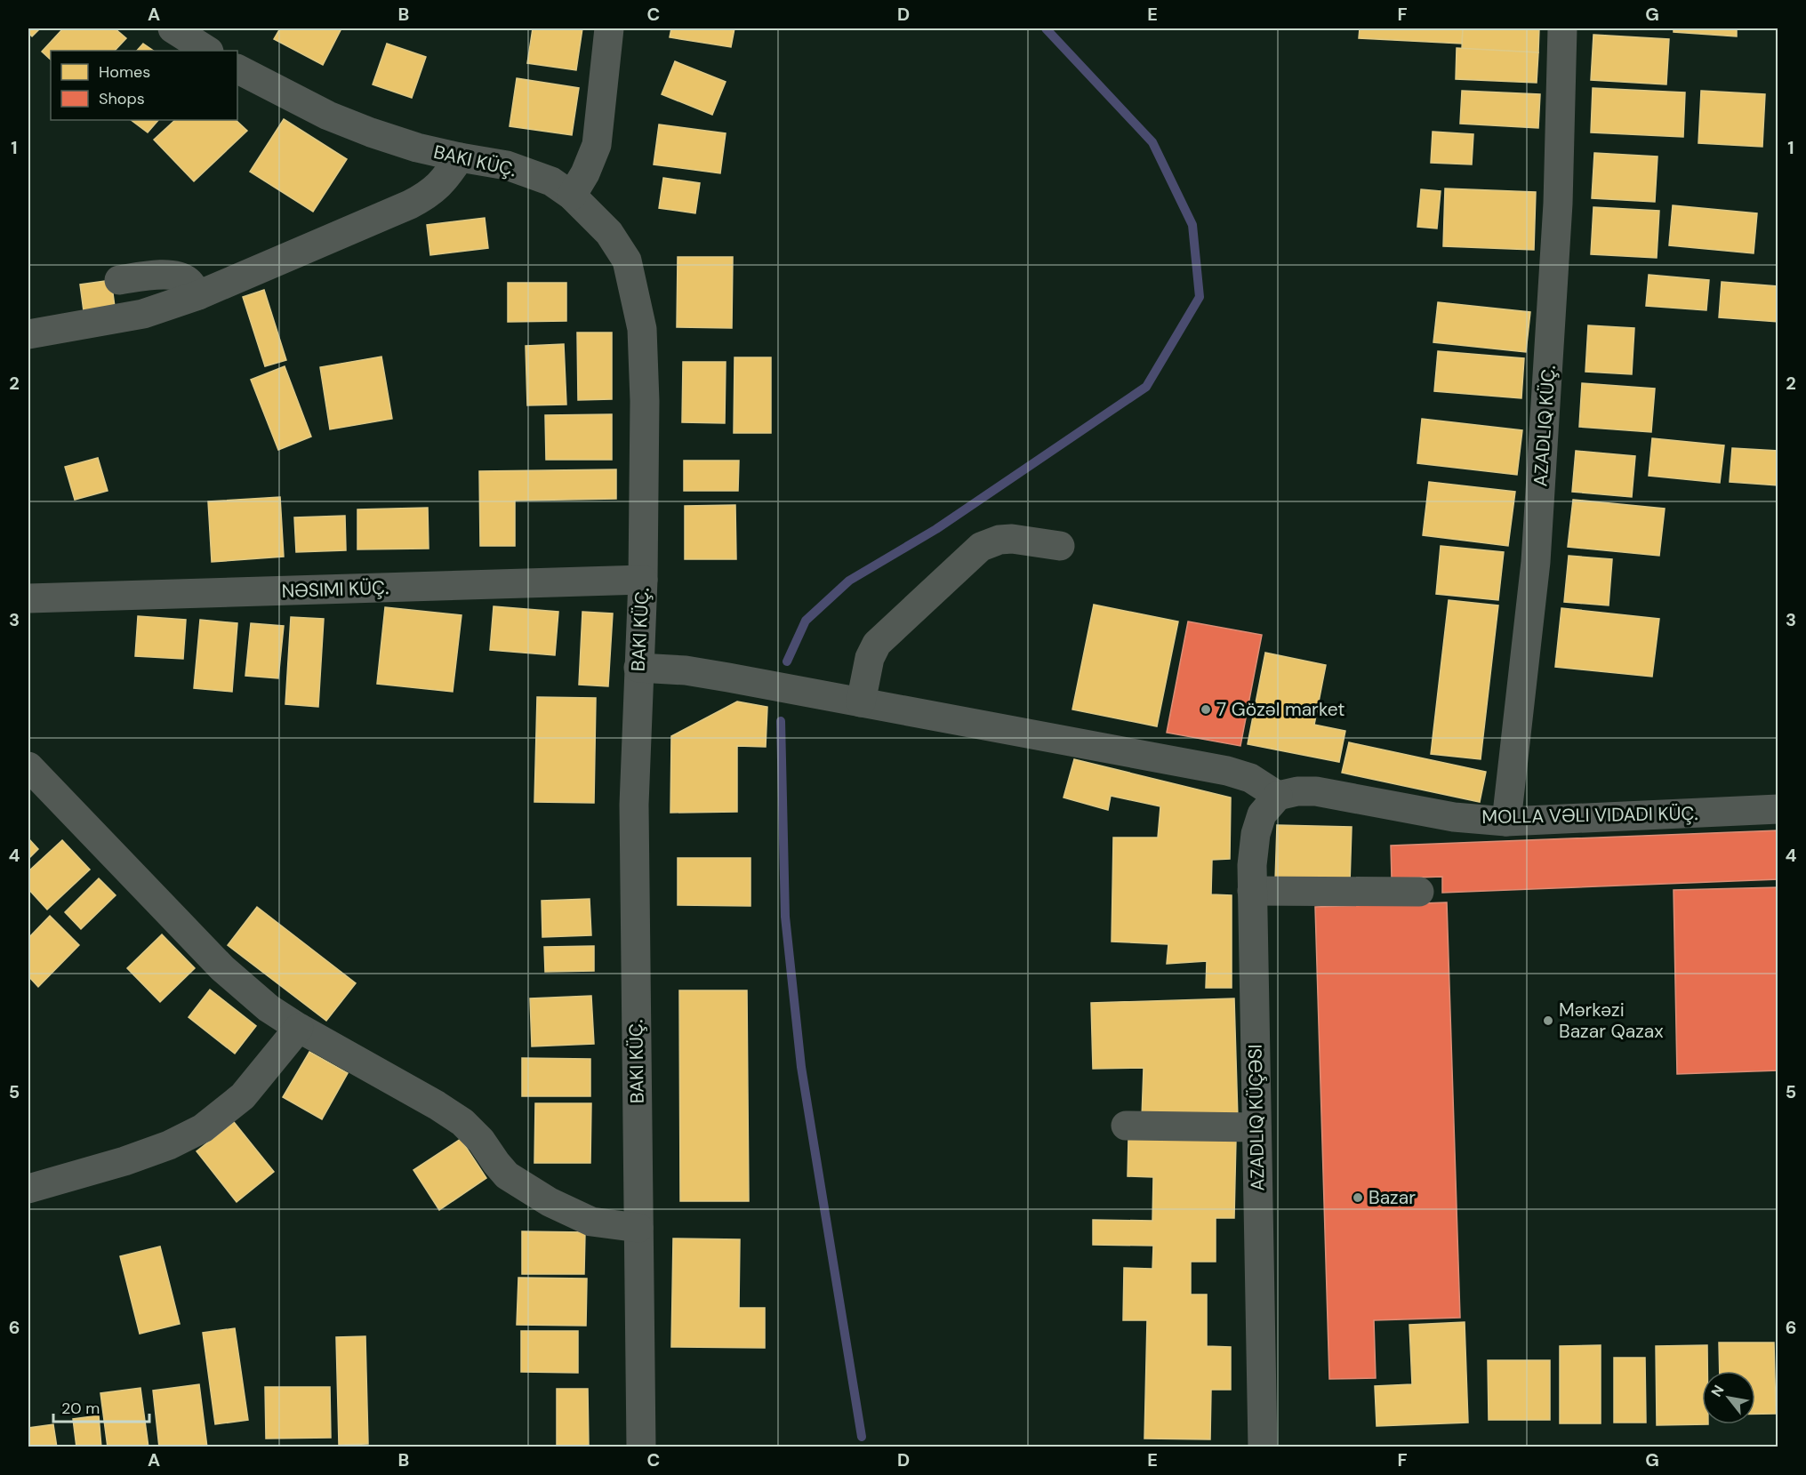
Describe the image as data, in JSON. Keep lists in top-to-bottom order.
{
  "streets": {
    "street": ["NƏSIMI KÜÇ.", "MOLLA VƏLI VIDADI KÜÇ."]
  },
  "places": ["7 Gözəl market", "Mərkəzi Bazar Qazax", "Bazar"],
  "legend": ["Homes", "Shops"],
  "scale_bar": "20 m",
  "north": "top left",
  "grid": {
    "columns": [
      "A",
      "B",
      "C",
      "D",
      "E",
      "F",
      "G"
    ],
    "rows": [
      "1",
      "2",
      "3",
      "4",
      "5",
      "6"
    ]
  }
}
